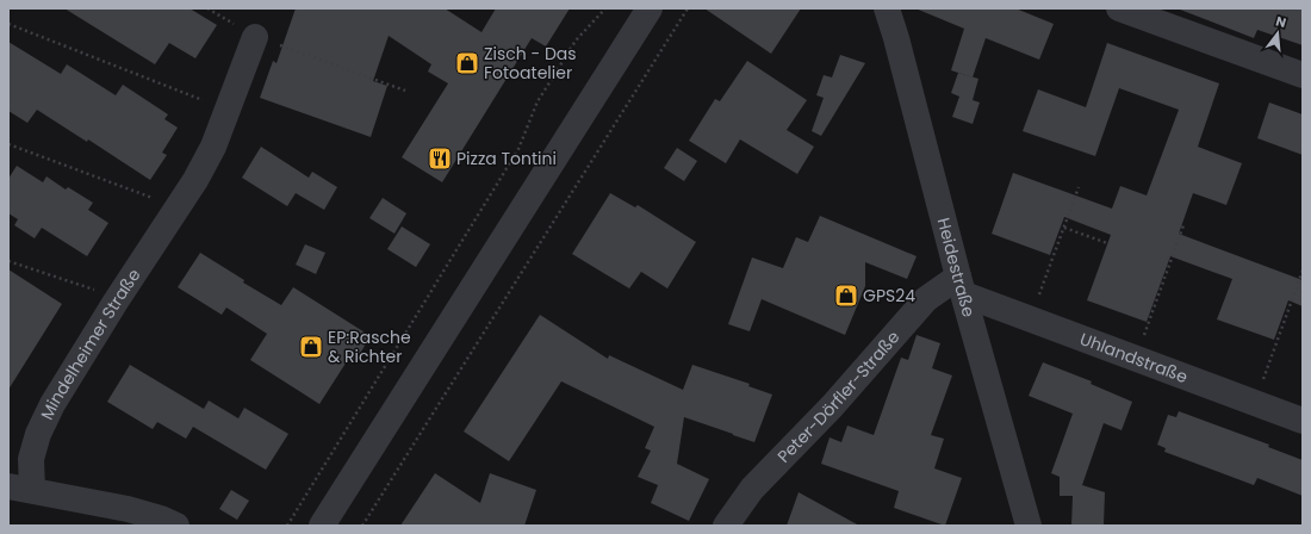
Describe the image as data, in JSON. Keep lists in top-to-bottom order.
{
  "streets": {
    "street": [
      "Heidestraße",
      "Mindelheimer Straße",
      "Uhlandstraße",
      "Peter-Dörfler-Straße"
    ]
  },
  "crossings": [
    ["Heidestraße", "Uhlandstraße"],
    ["Heidestraße", "Peter-Dörfler-Straße"],
    ["Uhlandstraße", "Peter-Dörfler-Straße"]
  ],
  "places": {
    "shop": ["Zisch - Das Fotoatelier", "GPS24", "EP:Rasche & Richter"],
    "restaurant": ["Pizza Tontini"]
  },
  "north": "top"
}
